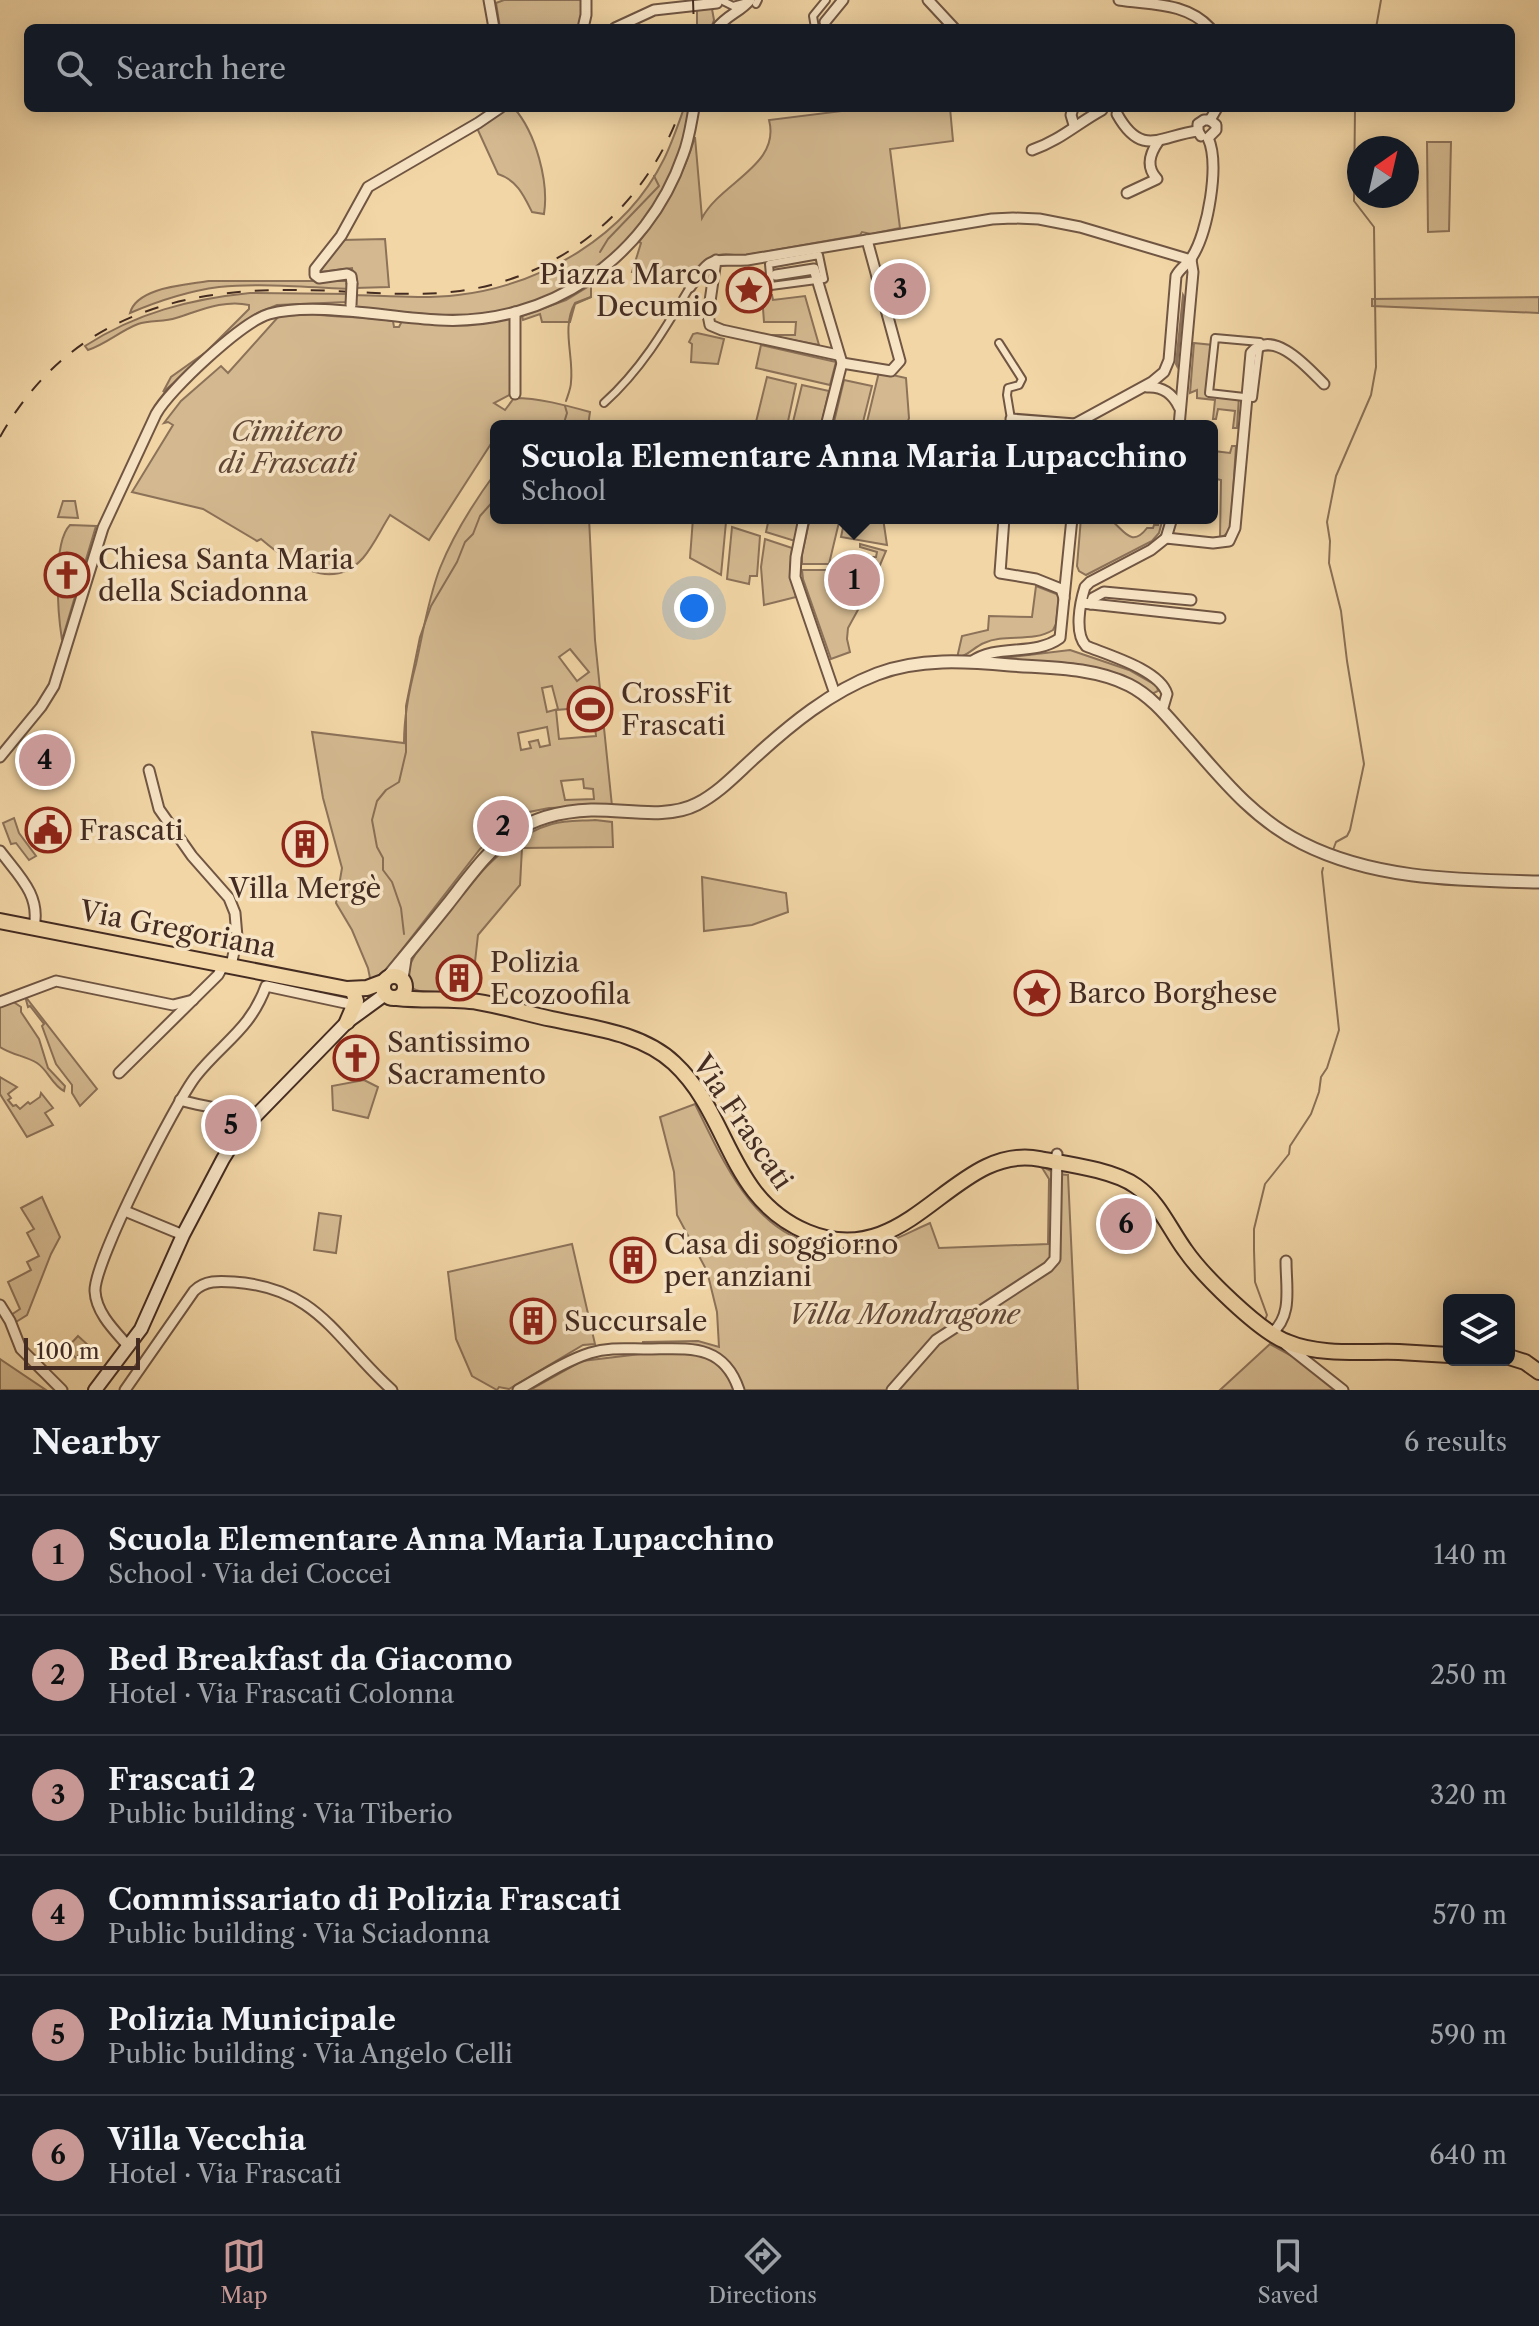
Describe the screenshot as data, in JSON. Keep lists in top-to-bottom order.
{
  "streets": {
    "main road": ["Via Gregoriana", "Via Frascati"]
  },
  "crossings": [
    ["Via Gregoriana", "Via Frascati"]
  ],
  "parks": ["Cimitero di Frascati", "Villa Mondragone"],
  "places": {
    "place": ["Piazza Marco Decumio", "Barco Borghese"],
    "church": ["Chiesa Santa Maria della Sciadonna", "Santissimo Sacramento"],
    "sports": ["CrossFit Frascati"],
    "public building": ["Frascati"],
    "building": [
      "Villa Mergè",
      "Polizia Ecozoofila",
      "Casa di soggiorno per anziani",
      "Succursale"
    ]
  },
  "scale_bar": "100 m",
  "north": "top right",
  "page": {
    "search": "Search here",
    "pins": [
      "3",
      "1",
      "4",
      "2",
      "5",
      "6"
    ],
    "popup": ["Scuola Elementare Anna Maria Lupacchino", "School"],
    "scale": "100 m",
    "heading": ["Nearby", "6 results"],
    "list": [
      {
        "mark": "1",
        "name": "Scuola Elementare Anna Maria Lupacchino",
        "note": "School · Via dei Coccei",
        "value": "140 m"
      },
      {
        "mark": "2",
        "name": "Bed Breakfast da Giacomo",
        "note": "Hotel · Via Frascati Colonna",
        "value": "250 m"
      },
      {
        "mark": "3",
        "name": "Frascati 2",
        "note": "Public building · Via Tiberio",
        "value": "320 m"
      },
      {
        "mark": "4",
        "name": "Commissariato di Polizia Frascati",
        "note": "Public building · Via Sciadonna",
        "value": "570 m"
      },
      {
        "mark": "5",
        "name": "Polizia Municipale",
        "note": "Public building · Via Angelo Celli",
        "value": "590 m"
      },
      {
        "mark": "6",
        "name": "Villa Vecchia",
        "note": "Hotel · Via Frascati",
        "value": "640 m"
      }
    ],
    "nav": ["Map", "Directions", "Saved"]
  }
}
